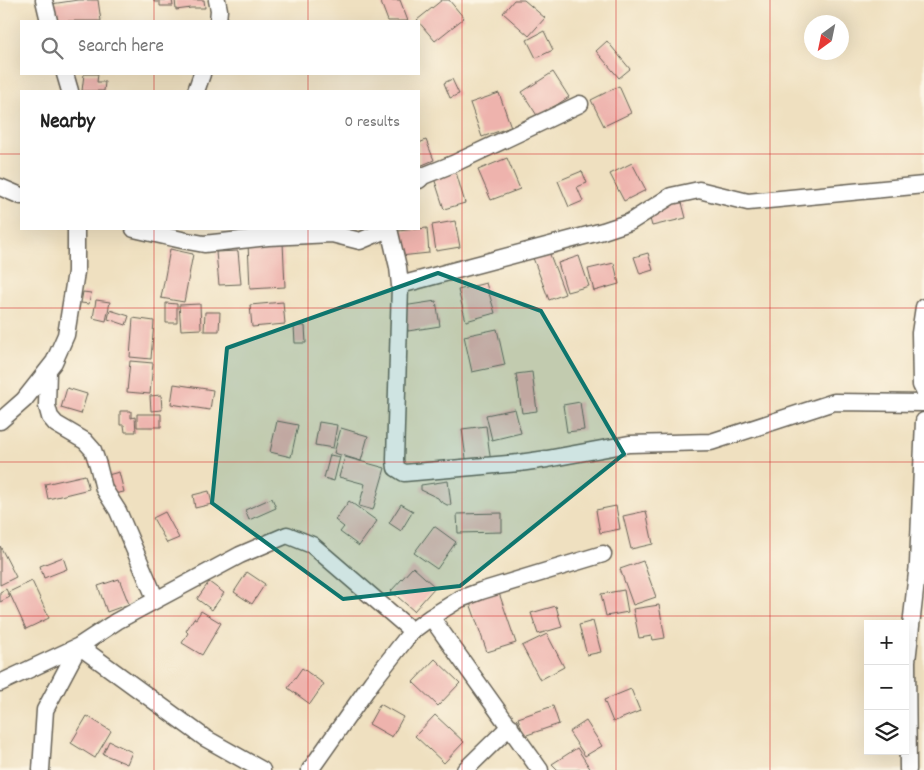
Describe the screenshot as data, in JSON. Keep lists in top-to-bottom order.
{
  "north": "bottom left",
  "page": {
    "search": "Search here",
    "heading": ["Nearby", "0 results"],
    "map_buttons": ["+", "−"]
  }
}
